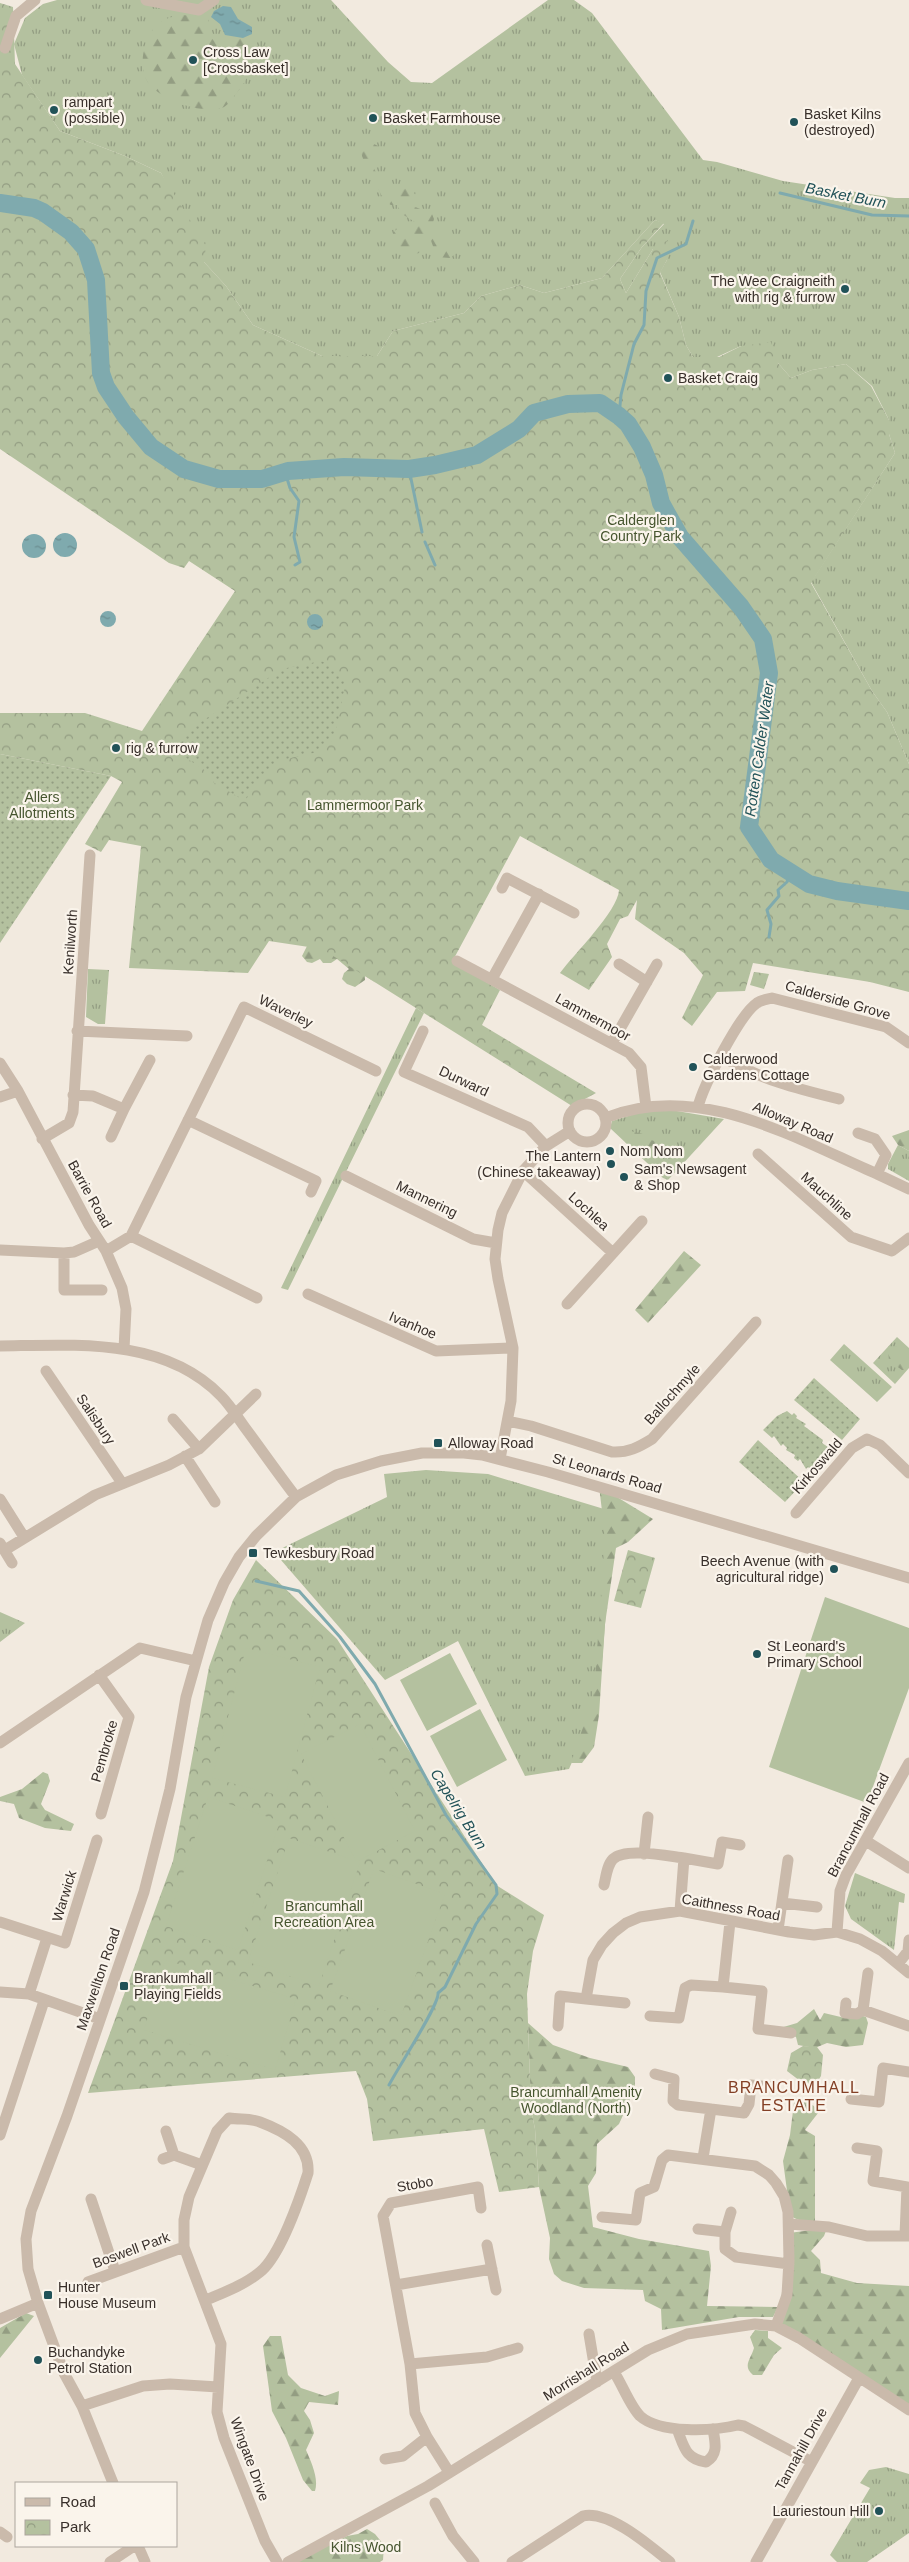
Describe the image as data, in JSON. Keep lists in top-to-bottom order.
{
  "streets": {
    "street": [
      "Kenilworth",
      "Calderside Grove",
      "Waverley",
      "Lammermoor",
      "Durward",
      "Alloway Road",
      "Barrie Road",
      "Mauchline",
      "Mannering",
      "Lochlea",
      "Ivanhoe",
      "Ballochmyle",
      "Salisbury",
      "Kirkoswald",
      "St Leonards Road",
      "Pembroke",
      "Brancumhall Road",
      "Warwick",
      "Caithness Road",
      "Maxwellton Road",
      "Stobo",
      "Boswell Park",
      "Morrishall Road",
      "Tannahill Drive",
      "Wingate Drive"
    ]
  },
  "crossings": [
    ["Kenilworth", "Barrie Road"],
    ["Calderside Grove", "Alloway Road"],
    ["Lammermoor", "Alloway Road"],
    ["St Leonards Road", "Maxwellton Road"],
    ["Brancumhall Road", "Caithness Road"],
    ["Stobo", "Morrishall Road"],
    ["Boswell Park", "Wingate Drive"],
    ["Morrishall Road", "Tannahill Drive"]
  ],
  "districts": ["BRANCUMHALL ESTATE"],
  "water": ["Basket Burn", "Rotten Calder Water", "Capelrig Burn"],
  "parks": [
    "Calderglen Country Park",
    "Allers Allotments",
    "Lammermoor Park",
    "Brancumhall Recreation Area",
    "Brancumhall Amenity Woodland (North)",
    "Kilns Wood"
  ],
  "places": {
    "other": [
      "Cross Law [Crossbasket]",
      "rampart (possible)",
      "Basket Farmhouse",
      "Basket Kilns (destroyed)",
      "The Wee Craigneith with rig & furrow",
      "Basket Craig",
      "rig & furrow",
      "Calderwood Gardens Cottage",
      "Nom Nom",
      "The Lantern (Chinese takeaway)",
      "Sam's Newsagent & Shop",
      "Beech Avenue (with agricultural ridge)",
      "St Leonard's Primary School",
      "Buchandyke Petrol Station",
      "Lauriestoun Hill"
    ],
    "transit": [
      "Alloway Road",
      "Tewkesbury Road",
      "Brankumhall Playing Fields",
      "Hunter House Museum"
    ]
  },
  "legend": ["Road", "Park"]
}
